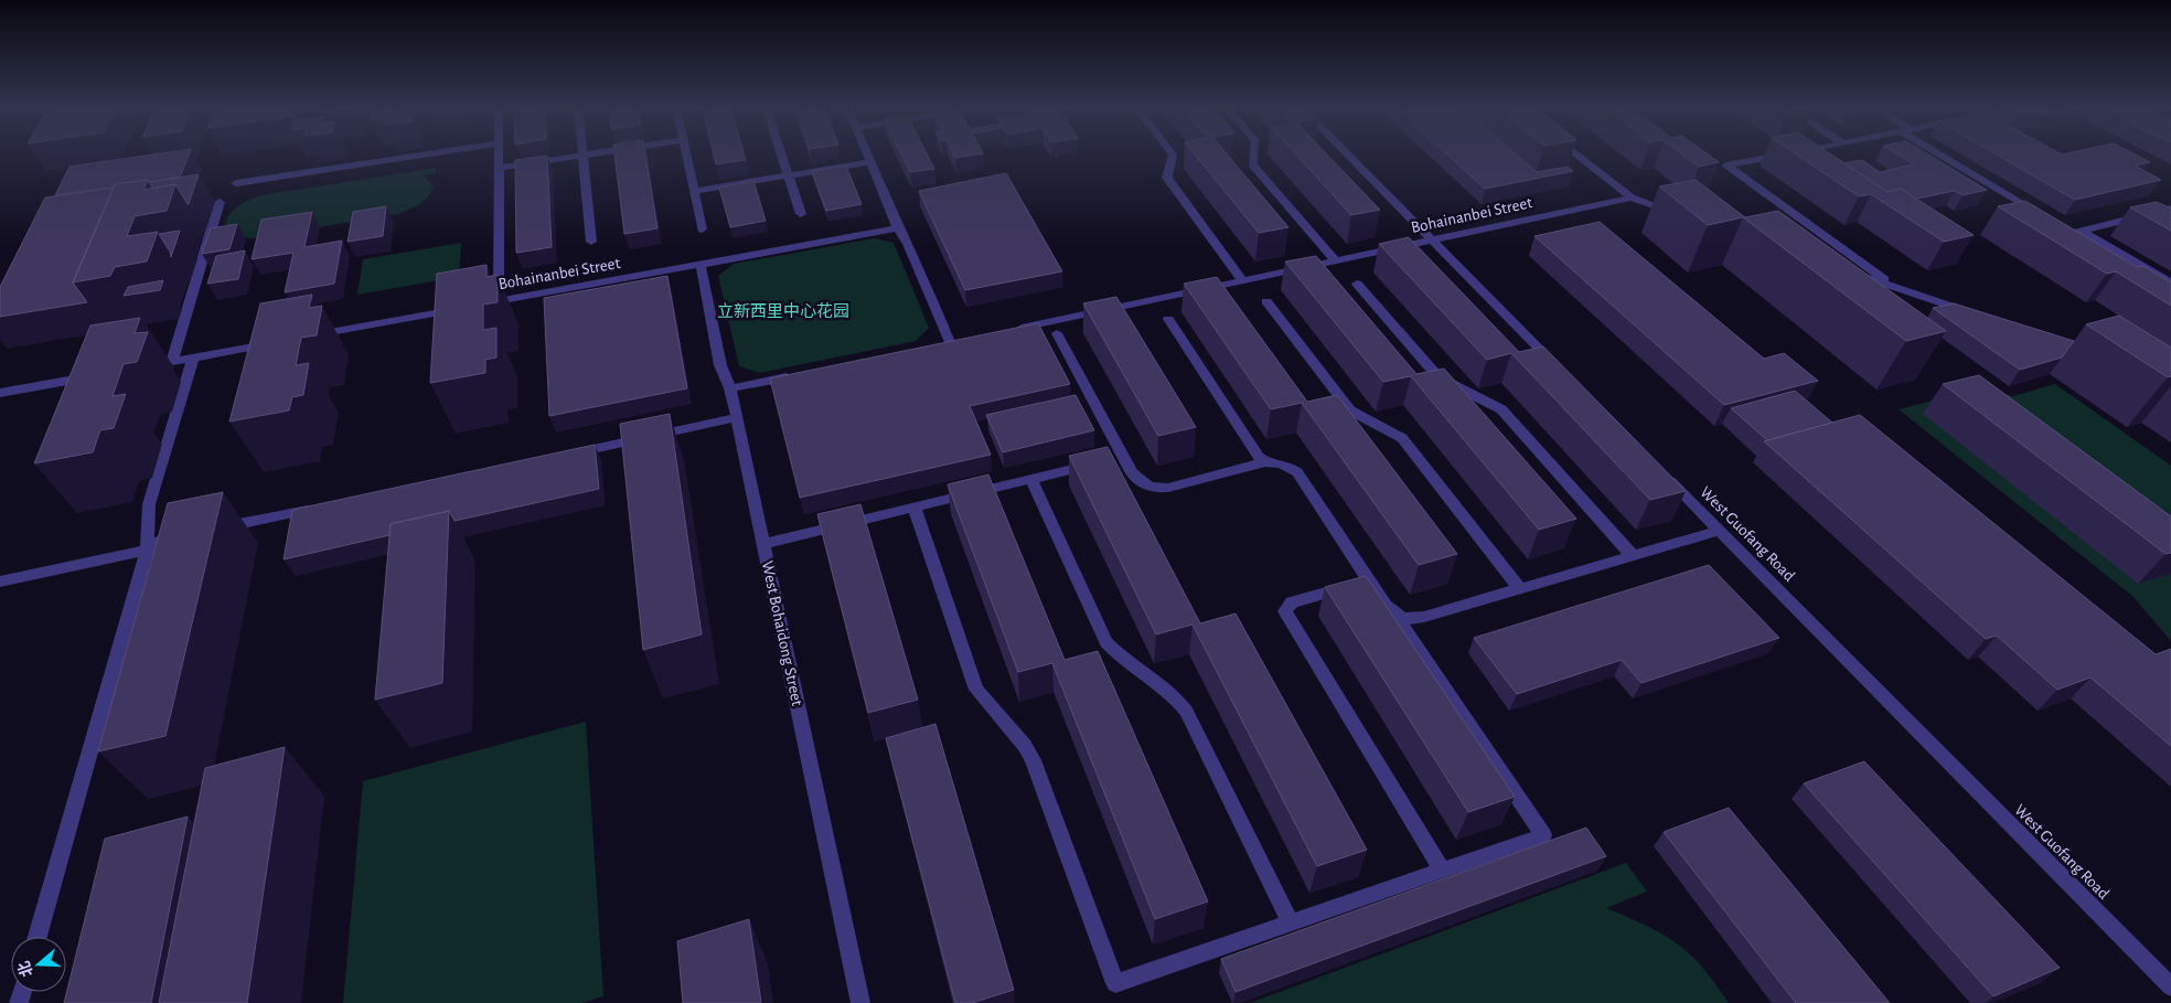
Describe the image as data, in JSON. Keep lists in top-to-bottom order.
{
  "streets": {
    "street": ["Bohainanbei Street", "West Guofang Road", "West Bohaidong Street"]
  },
  "crossings": [
    ["Bohainanbei Street", "West Bohaidong Street"]
  ],
  "parks": ["立新西里中心花园"],
  "north": "left"
}
